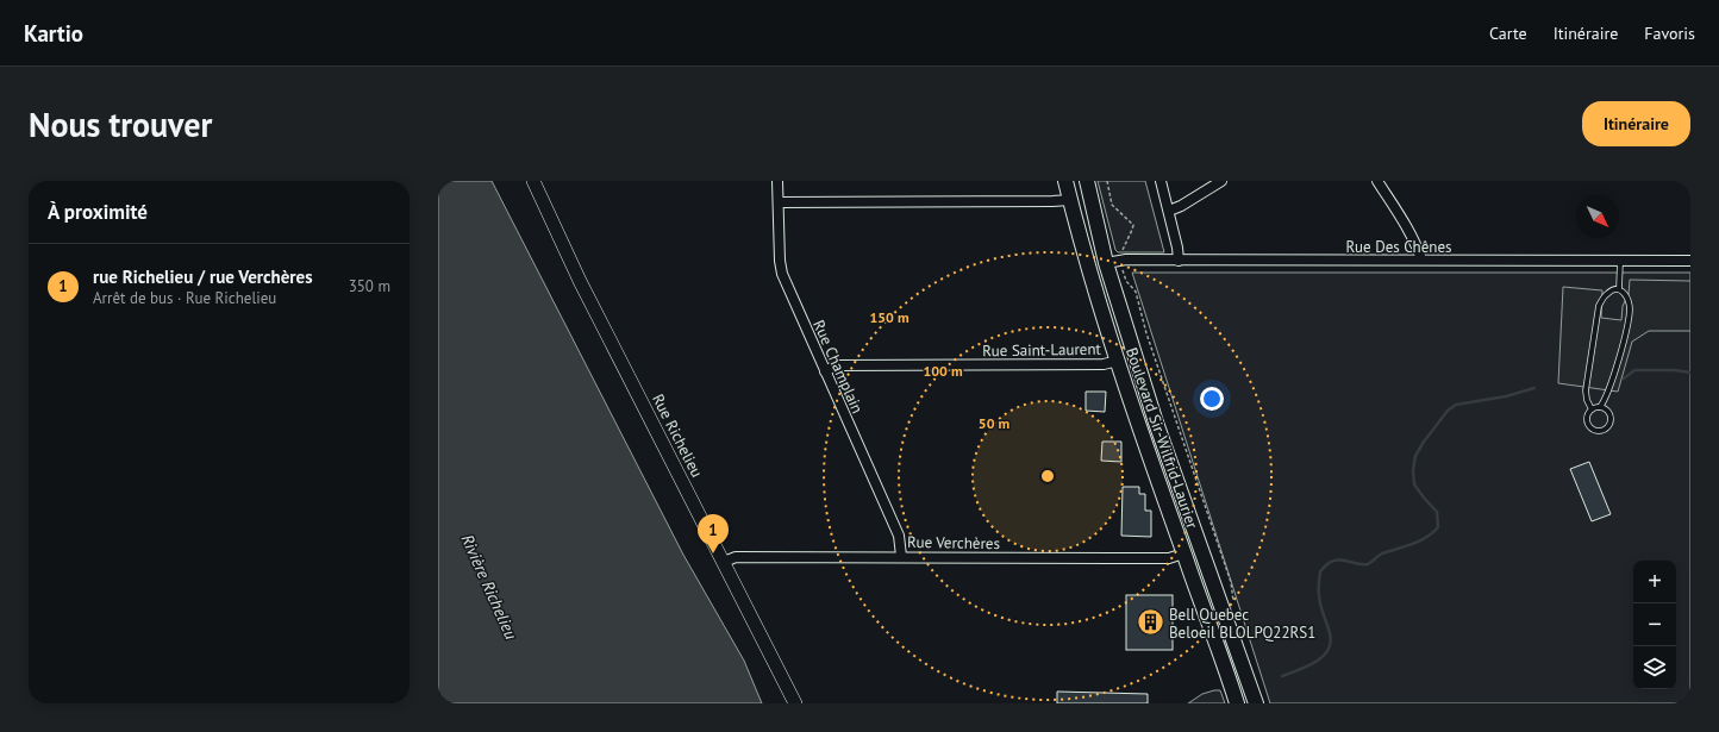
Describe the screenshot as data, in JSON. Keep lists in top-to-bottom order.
{
  "streets": {
    "main road": ["Rue Richelieu", "Boulevard Sir-Wilfrid-Laurier"],
    "street": [
      "Rue Des Chênes",
      "Rue Saint-Laurent",
      "Rue Champlain",
      "Rue Verchères"
    ]
  },
  "crossings": [
    ["Rue Des Chênes", "Boulevard Sir-Wilfrid-Laurier"],
    ["Rue Saint-Laurent", "Rue Champlain"],
    ["Rue Saint-Laurent", "Boulevard Sir-Wilfrid-Laurier"],
    ["Rue Champlain", "Rue Verchères"],
    ["Rue Richelieu", "Rue Verchères"],
    ["Boulevard Sir-Wilfrid-Laurier", "Rue Verchères"]
  ],
  "water": ["Rivière Richelieu"],
  "places": {
    "building": ["Bell Quebec Beloeil BLOLPQ22RS1"]
  },
  "north": "bottom right",
  "page": {
    "header": "Kartio",
    "nav": ["Carte", "Itinéraire", "Favoris"],
    "buttons": "Itinéraire",
    "title": "Nous trouver",
    "heading": "À proximité",
    "list": [
      {
        "mark": "1",
        "name": "rue Richelieu / rue Verchères",
        "note": "Arrêt de bus · Rue Richelieu",
        "value": "350 m"
      }
    ],
    "pins": "1",
    "map_buttons": ["+", "−"]
  },
  "rings": ["150 m", "100 m", "50 m"]
}
